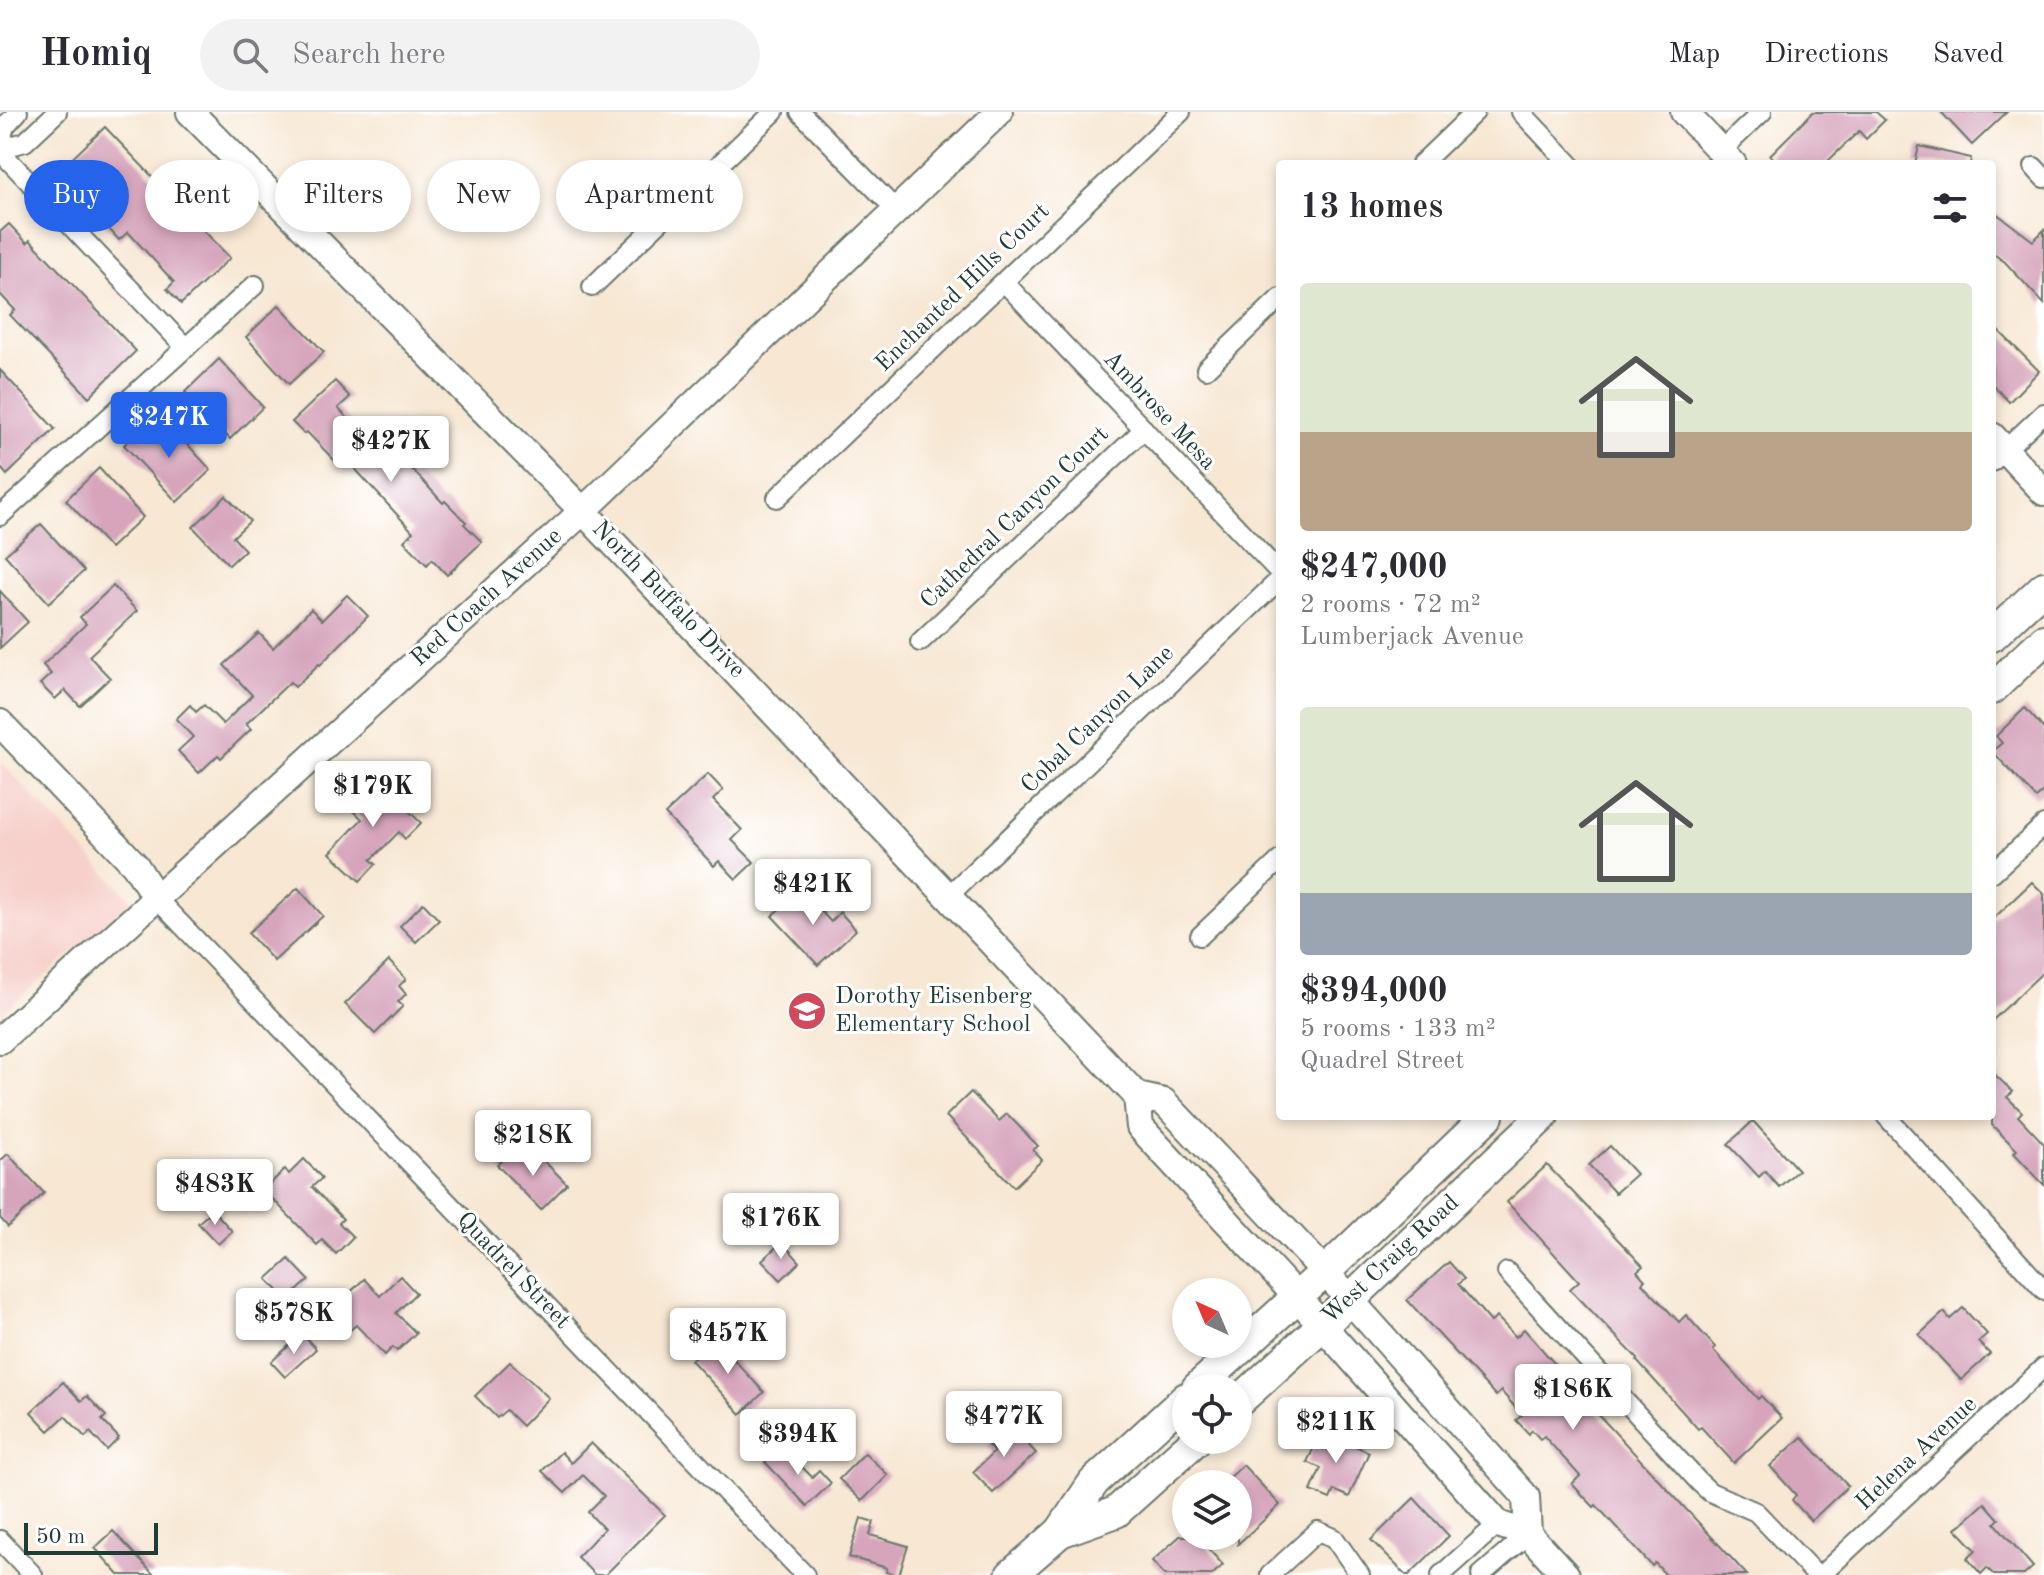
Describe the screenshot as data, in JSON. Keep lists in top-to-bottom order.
{
  "streets": {
    "main road": [
      "Red Coach Avenue",
      "North Buffalo Drive",
      "West Craig Road",
      "Quadrel Street"
    ],
    "street": [
      "Enchanted Hills Court",
      "Ambrose Mesa",
      "Cathedral Canyon Court",
      "Cobal Canyon Lane",
      "Helena Avenue"
    ]
  },
  "crossings": [
    ["Enchanted Hills Court", "Ambrose Mesa"],
    ["Ambrose Mesa", "Cathedral Canyon Court"],
    ["Red Coach Avenue", "North Buffalo Drive"],
    ["Red Coach Avenue", "Quadrel Street"],
    ["North Buffalo Drive", "Cobal Canyon Lane"],
    ["North Buffalo Drive", "West Craig Road"]
  ],
  "places": {
    "school or university": ["Dorothy Eisenberg Elementary School"]
  },
  "scale_bar": "50 m",
  "north": "top left",
  "page": {
    "header": "Homiq",
    "search": "Search here",
    "nav": ["Map", "Directions", "Saved"],
    "chip": [
      "Buy",
      "Rent",
      "Filters",
      "New",
      "Apartment"
    ],
    "heading": "13 homes",
    "list": [
      {
        "name": "$247,000",
        "note": "2 rooms · 72 m² · Lumberjack Avenue"
      },
      {
        "name": "$394,000",
        "note": "5 rooms · 133 m² · Quadrel Street"
      }
    ],
    "price": [
      "$247K",
      "$427K",
      "$179K",
      "$421K",
      "$218K",
      "$483K",
      "$176K",
      "$578K",
      "$457K",
      "$186K",
      "$477K",
      "$211K",
      "$394K"
    ],
    "scale": "50 m"
  }
}
